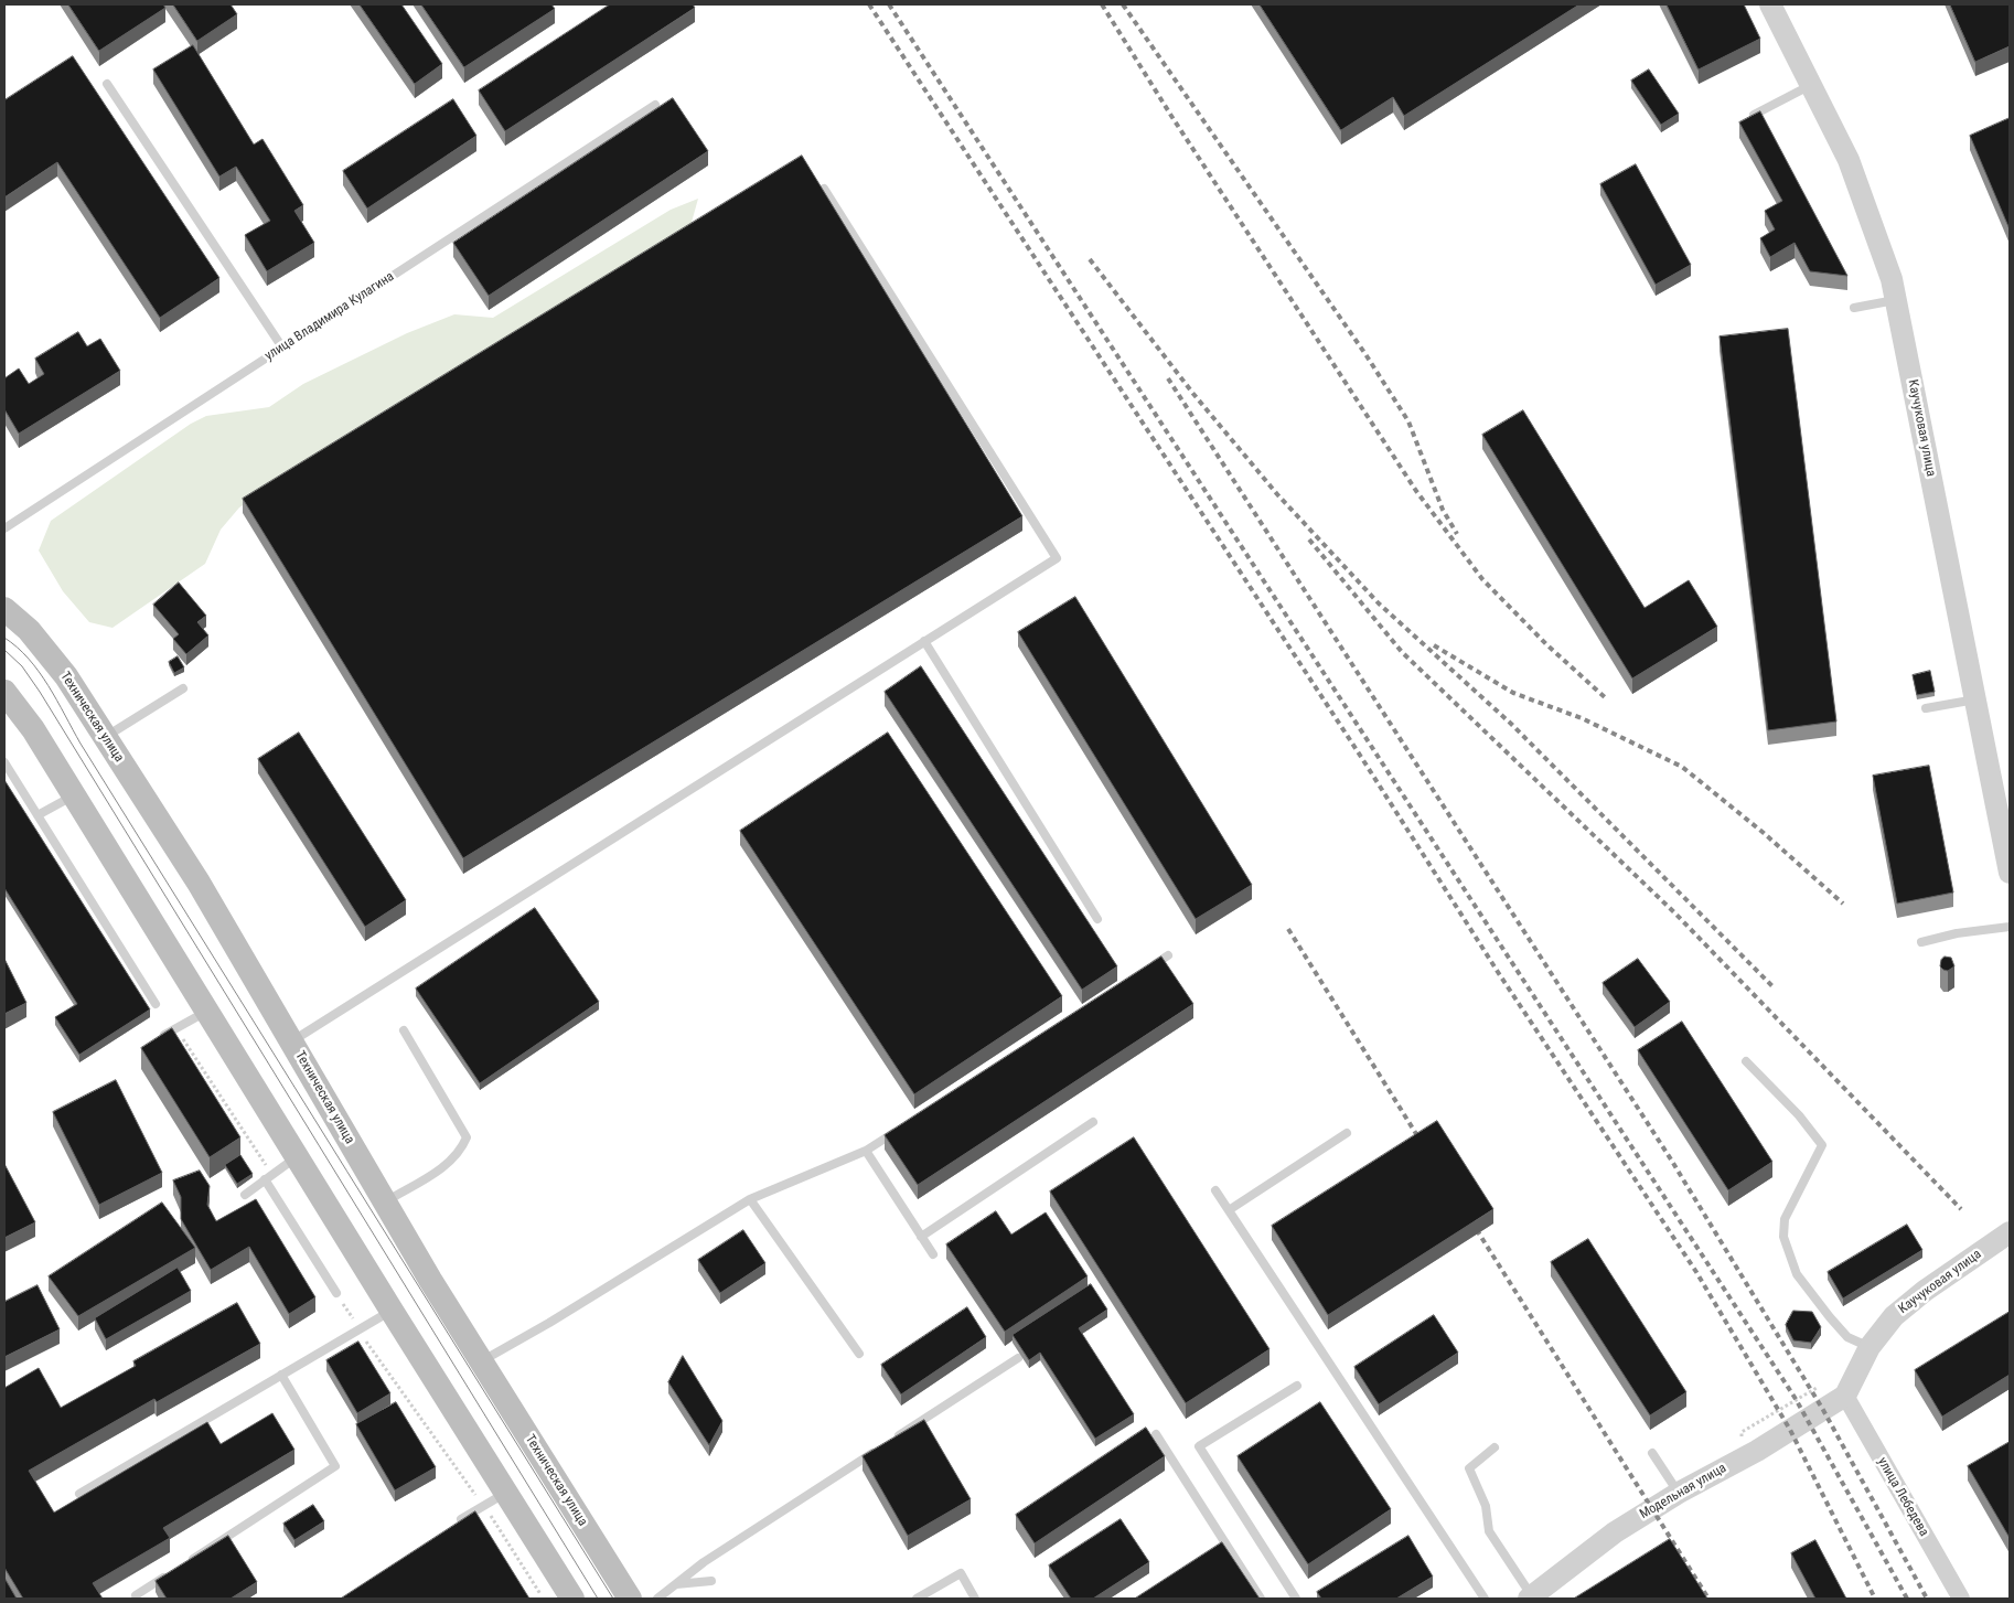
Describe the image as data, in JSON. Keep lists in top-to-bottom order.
{
  "streets": {
    "main road": ["Техническая улица"],
    "street": ["Каучуковая улица", "Модельная улица", "улица Лебедева"],
    "lane": ["улица Владимира Кулагина"]
  },
  "crossings": [
    ["Каучуковая улица", "Модельная улица"],
    ["Каучуковая улица", "улица Лебедева"],
    ["Модельная улица", "улица Лебедева"]
  ]
}
